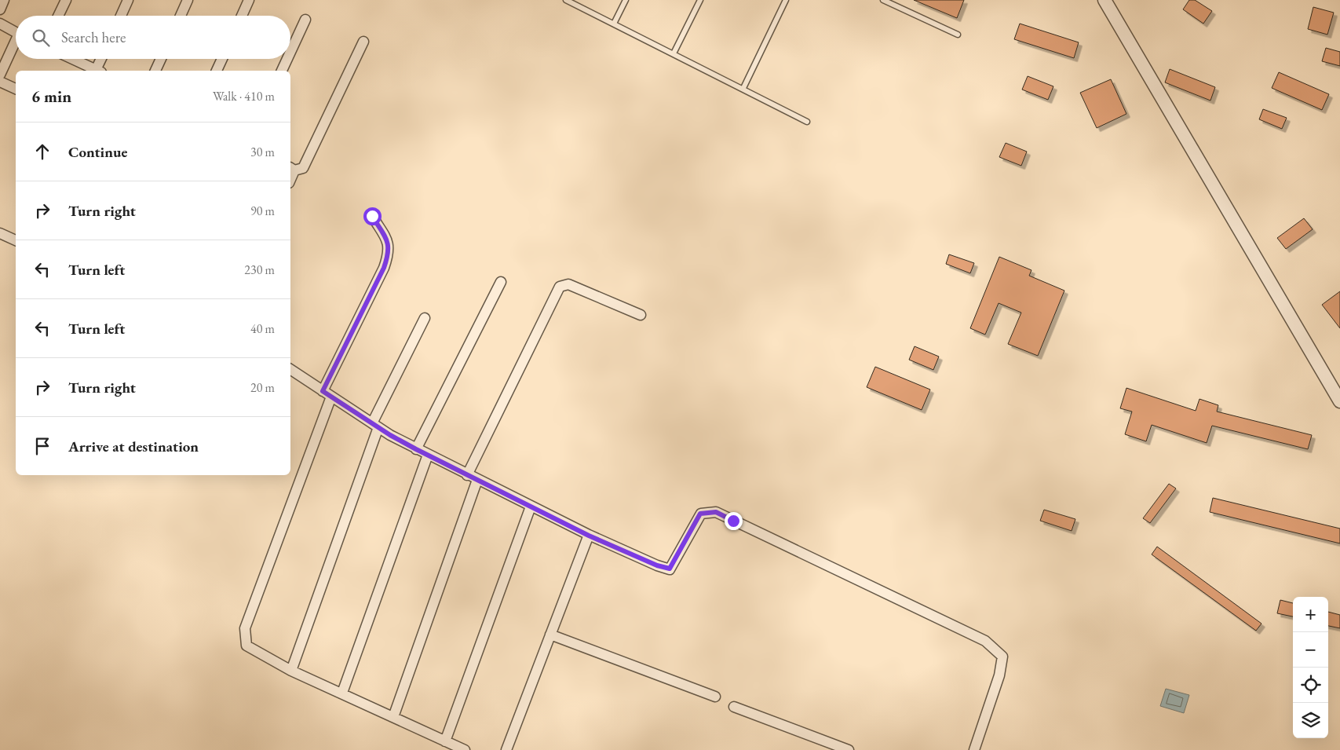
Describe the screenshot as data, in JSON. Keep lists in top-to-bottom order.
{
  "page": {
    "search": "Search here",
    "heading": ["6 min", "Walk · 410 m"],
    "list": [
      ["Continue", "30 m"],
      ["Turn right", "90 m"],
      ["Turn left", "230 m"],
      ["Turn left", "40 m"],
      ["Turn right", "20 m"],
      "Arrive at destination"
    ],
    "map_buttons": ["+", "−"]
  }
}
